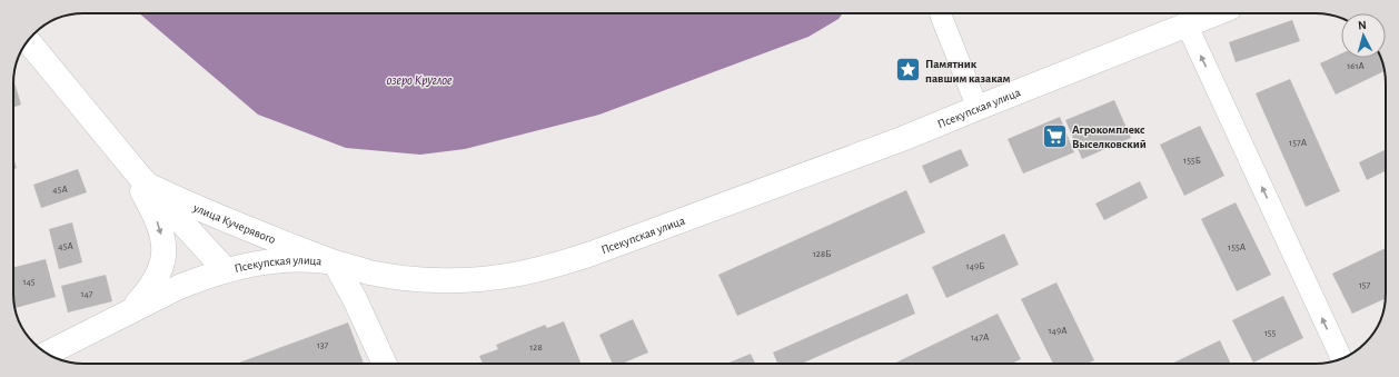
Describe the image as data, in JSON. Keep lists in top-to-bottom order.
{
  "streets": {
    "street": ["Псекупская улица", "улица Кучерявого"]
  },
  "crossings": [
    ["Псекупская улица", "улица Кучерявого"]
  ],
  "water": ["озеро Круглое"],
  "places": {
    "place": ["Памятник павшим казакам"],
    "supermarket": ["Агрокомплекс Выселковский"]
  },
  "house_numbers": [
    "161А",
    "157А",
    "155Б",
    "45А",
    "45А",
    "155А",
    "128Б",
    "149Б",
    "145",
    "157",
    "147",
    "149А",
    "155",
    "147А",
    "137",
    "128"
  ],
  "north": "top"
}
